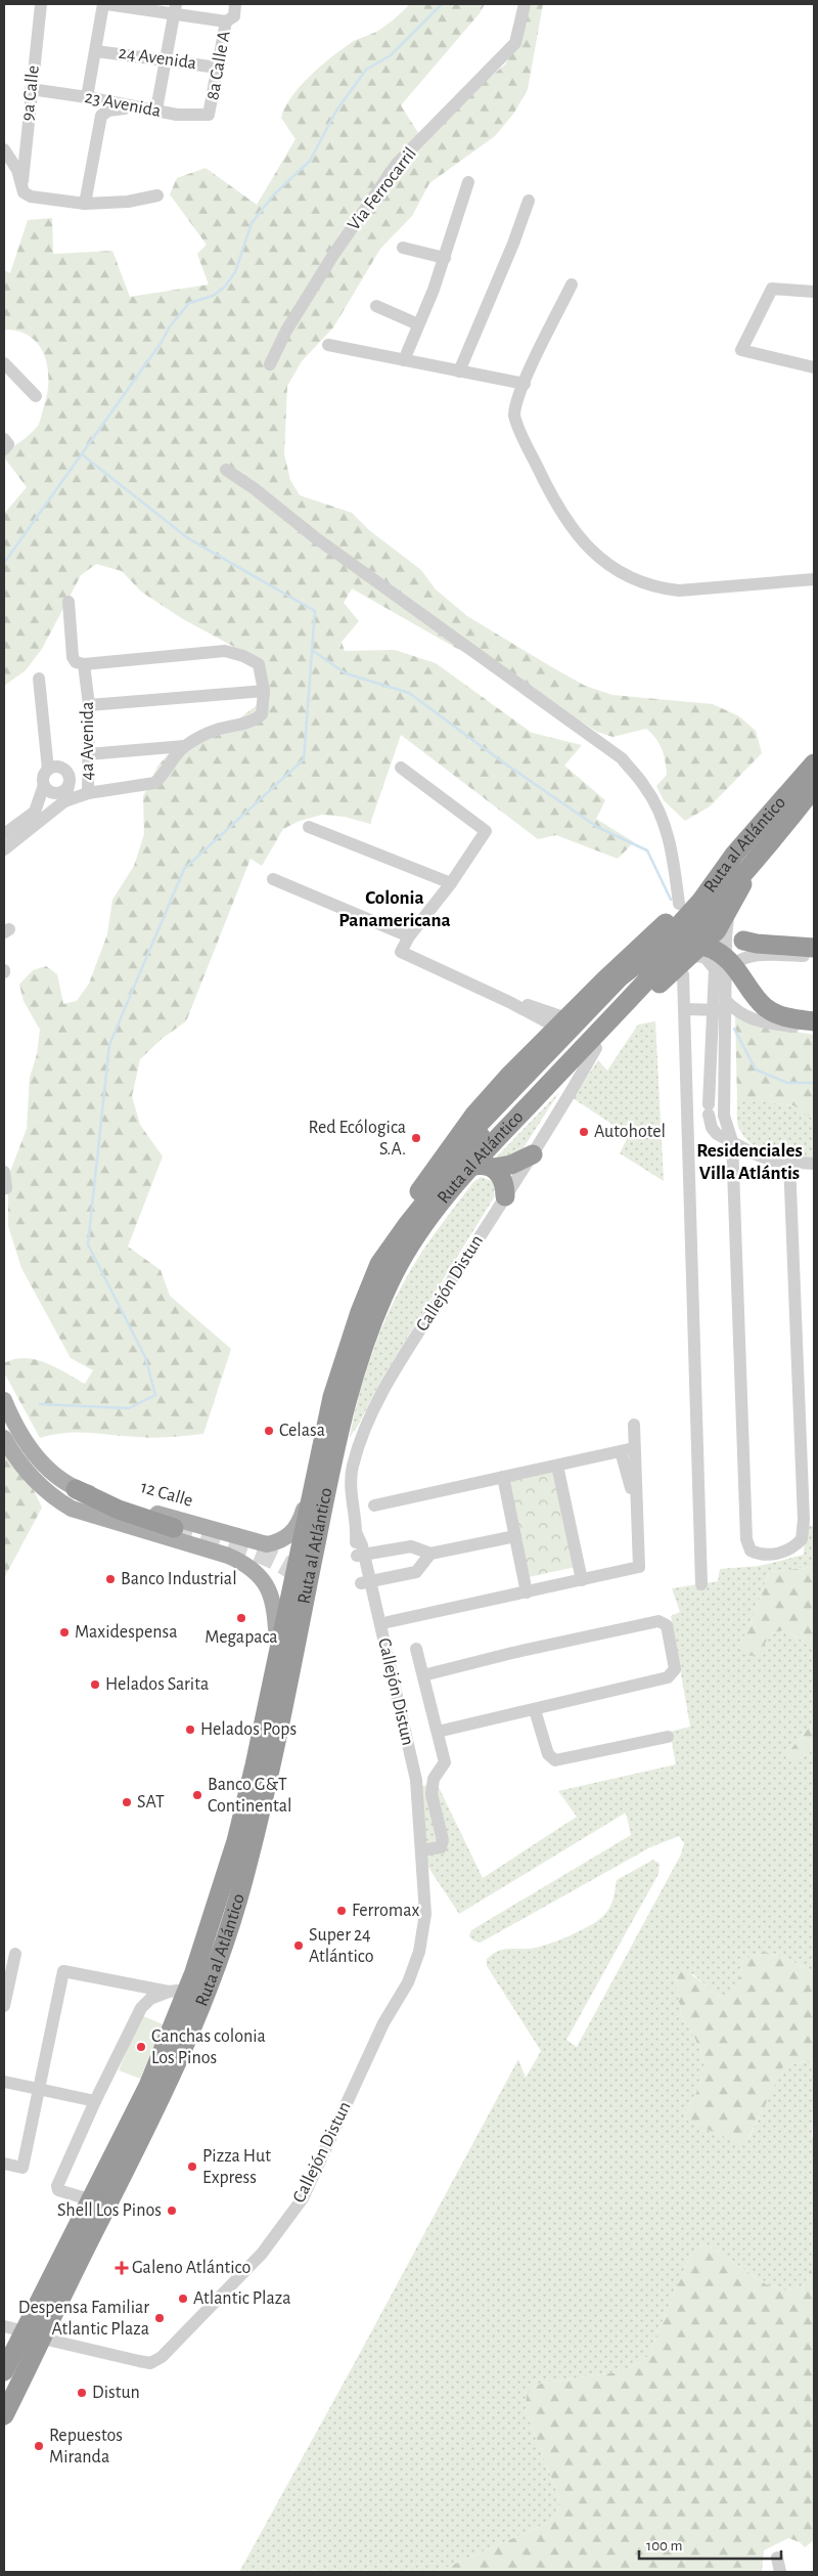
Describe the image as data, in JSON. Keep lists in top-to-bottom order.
{
  "streets": {
    "highway": ["Ruta al Atlántico"],
    "main road": ["12 Calle"],
    "street": [
      "24 Avenida",
      "8a Calle A",
      "9a Calle",
      "23 Avenida",
      "Via Ferrocarril",
      "4a Avenida",
      "Callejón Distun"
    ]
  },
  "crossings": [
    ["24 Avenida", "8a Calle A"],
    ["8a Calle A", "23 Avenida"],
    ["9a Calle", "23 Avenida"],
    ["Ruta al Atlántico", "Callejón Distun"],
    ["Ruta al Atlántico", "12 Calle"]
  ],
  "districts": ["Colonia Panamericana", "Residenciales Villa Atlántis"],
  "places": {
    "other": [
      "Autohotel",
      "Red Ecólogica S.A.",
      "Celasa",
      "Banco Industrial",
      "Megapaca",
      "Maxidespensa",
      "Helados Sarita",
      "Helados Pops",
      "Banco G&T Continental",
      "SAT",
      "Ferromax",
      "Super 24 Atlántico",
      "Canchas colonia Los Pinos",
      "Pizza Hut Express",
      "Shell Los Pinos",
      "Atlantic Plaza",
      "Despensa Familiar Atlantic Plaza",
      "Distun",
      "Repuestos Miranda"
    ],
    "health": ["Galeno Atlántico"]
  },
  "scale_bar": "100 m"
}
